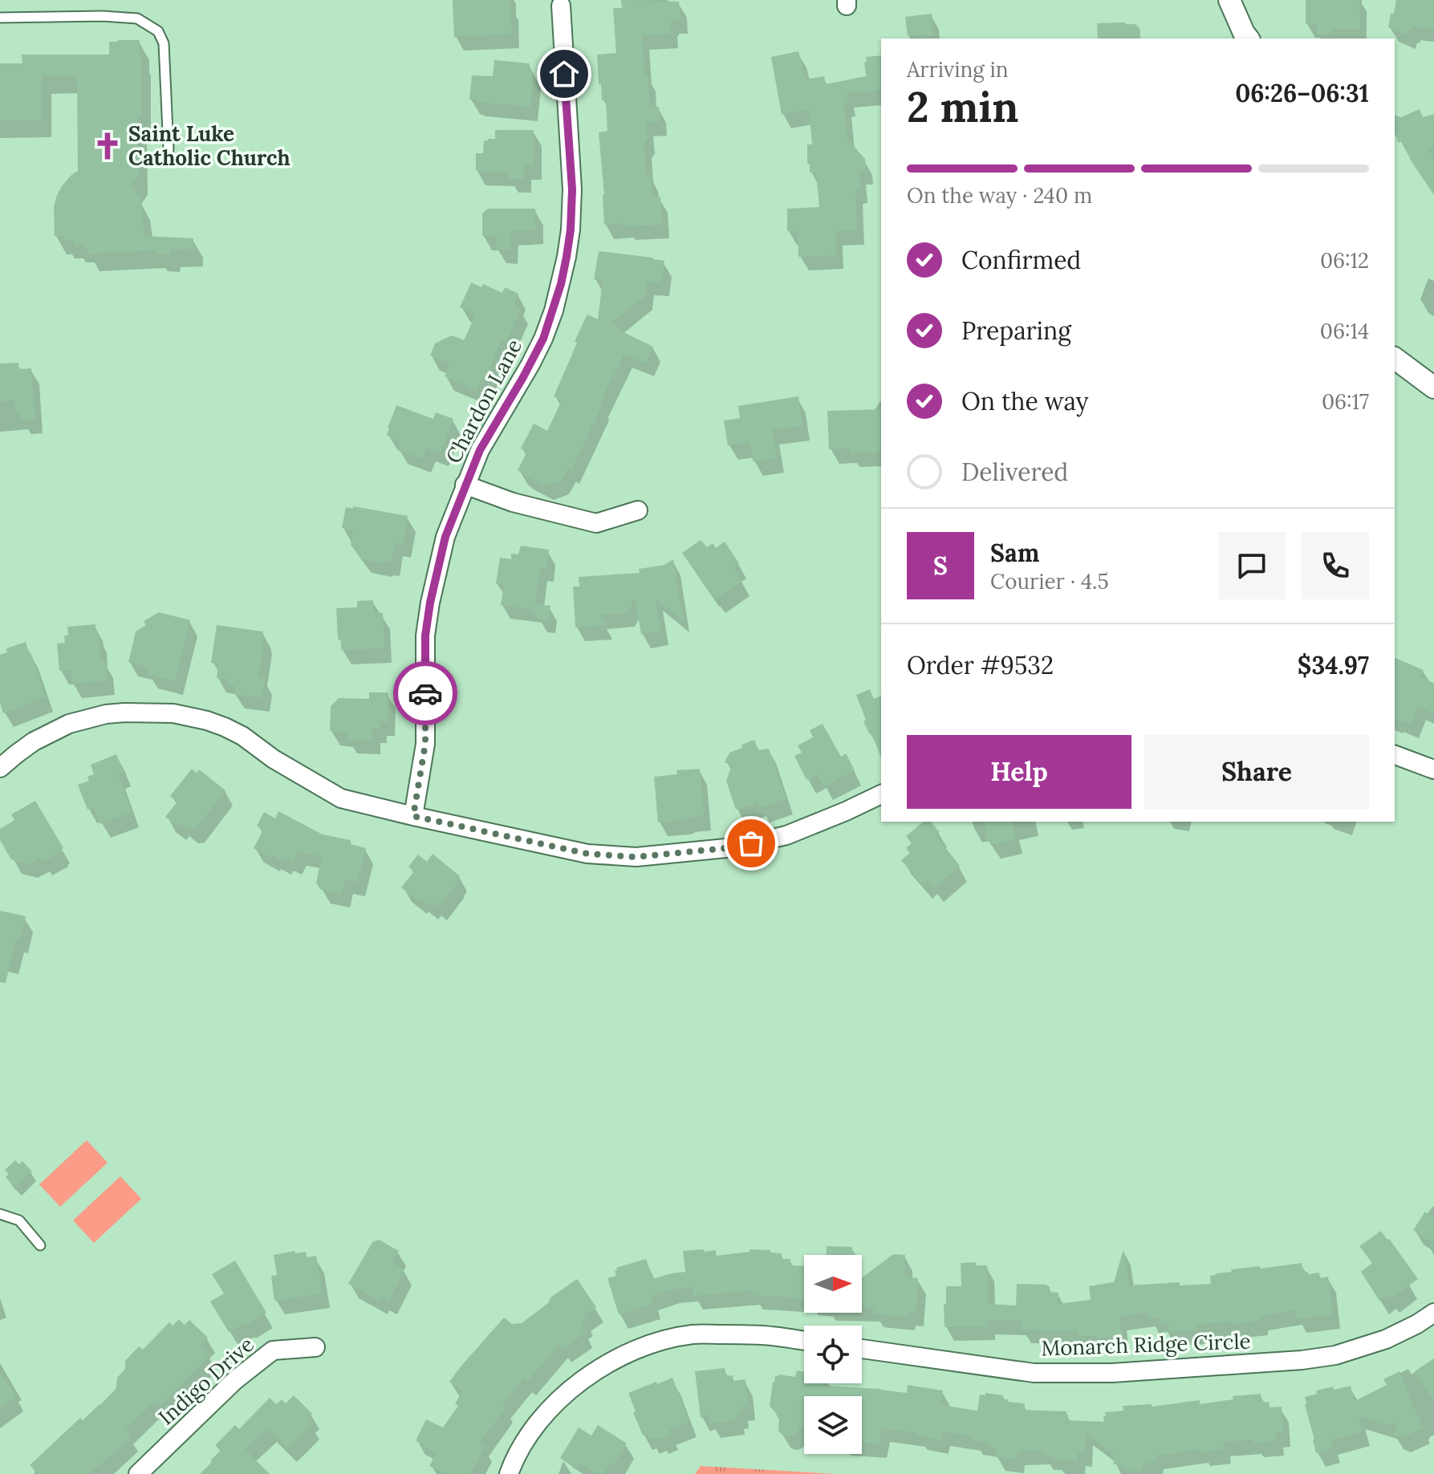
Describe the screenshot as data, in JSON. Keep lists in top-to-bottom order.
{
  "streets": {
    "street": ["Chardon Lane", "Monarch Ridge Circle", "Indigo Drive"]
  },
  "places": {
    "church": ["Saint Luke Catholic Church"]
  },
  "north": "right",
  "page": {
    "heading": ["2 min", "Arriving in", "06:26–06:31"],
    "panel": [
      "Sam",
      "Courier · 4.5",
      "Order #9532",
      "$34.97"
    ],
    "bar": "On the way · 240 m",
    "list": [
      ["Confirmed", "06:12"],
      ["Preparing", "06:14"],
      ["On the way", "06:17"],
      "Delivered"
    ],
    "round": "S",
    "buttons": ["Help", "Share"]
  }
}
